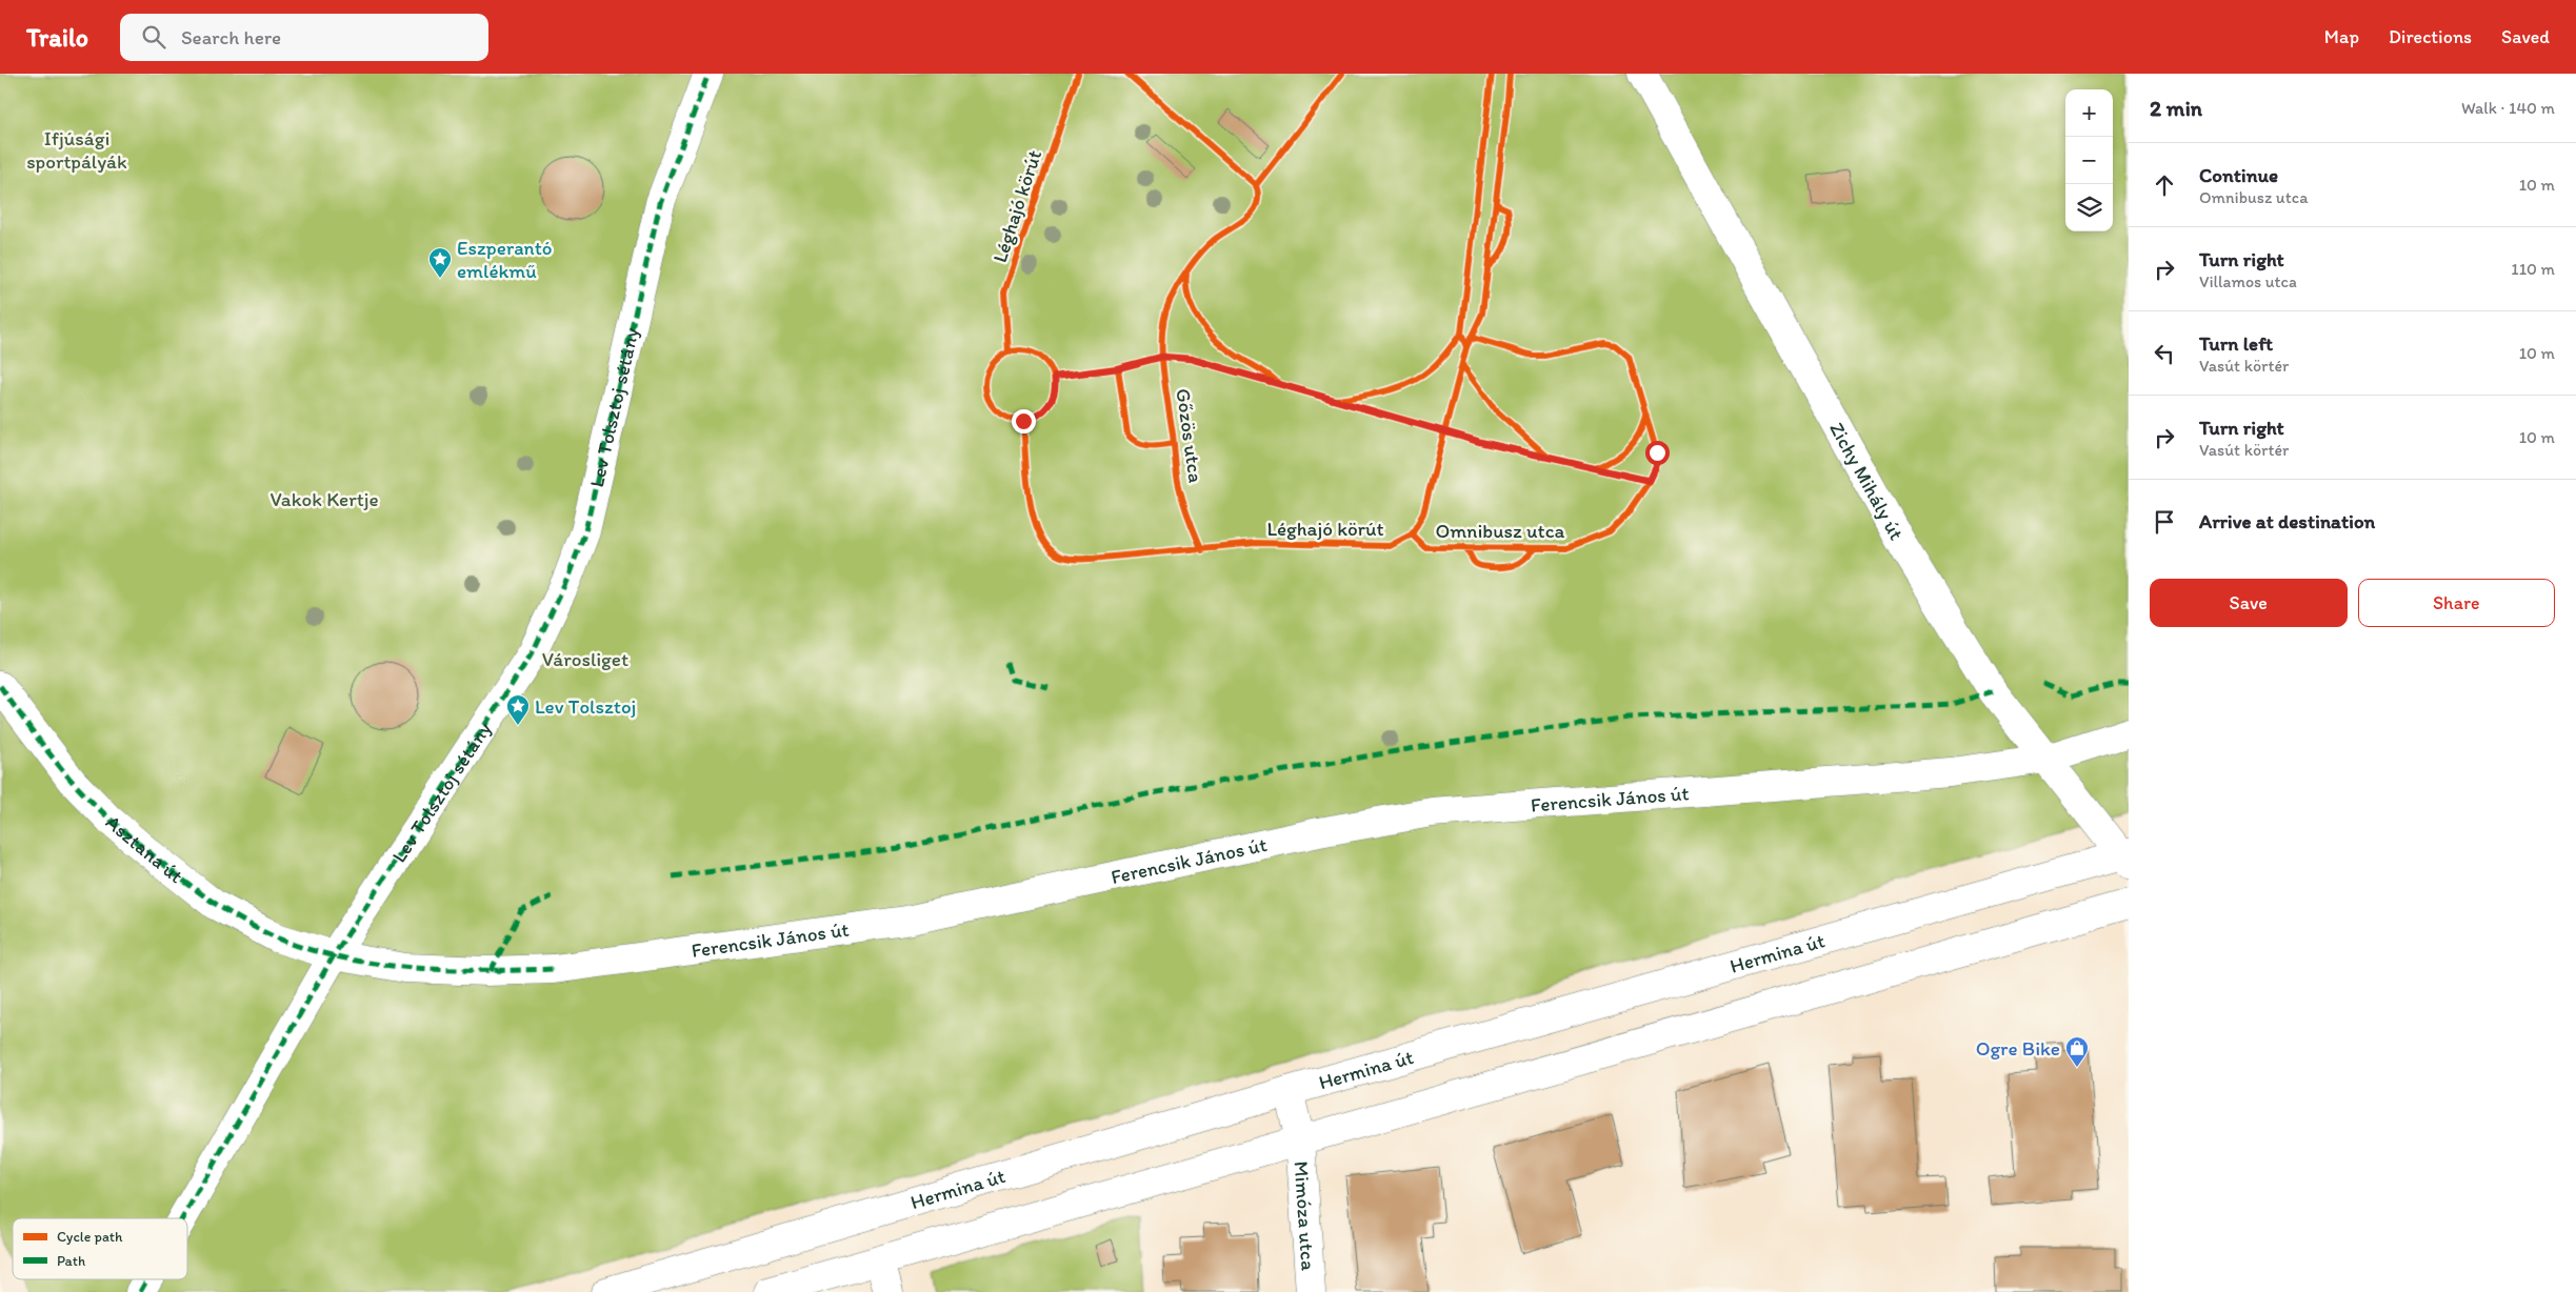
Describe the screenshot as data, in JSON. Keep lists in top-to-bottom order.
{
  "streets": {
    "street": [
      "Lev Tolsztoj sétány",
      "Zichy Mihály út",
      "Ferencsik János út",
      "Asztana út",
      "Hermina út",
      "Mimóza utca"
    ],
    "cycle path": ["Léghajó körút", "Gőzös utca", "Omnibusz utca"]
  },
  "crossings": [
    ["Lev Tolsztoj sétány", "Ferencsik János út"],
    ["Lev Tolsztoj sétány", "Asztana út"],
    ["Zichy Mihály út", "Ferencsik János út"],
    ["Zichy Mihály út", "Hermina út"],
    ["Ferencsik János út", "Asztana út"],
    ["Hermina út", "Mimóza utca"]
  ],
  "parks": ["Ifjúsági sportpályák", "Vakok Kertje", "Városliget"],
  "places": {
    "place": ["Eszperantó emlékmű", "Lev Tolsztoj"],
    "shop": ["Ogre Bike"]
  },
  "legend": ["Cycle path", "Path"],
  "page": {
    "header": "Trailo",
    "search": "Search here",
    "nav": ["Map", "Directions", "Saved"],
    "heading": ["2 min", "Walk · 140 m"],
    "map_buttons": ["+", "−"],
    "list": [
      ["Continue", "Omnibusz utca", "10 m"],
      ["Turn right", "Villamos utca", "110 m"],
      ["Turn left", "Vasút körtér", "10 m"],
      ["Turn right", "Vasút körtér", "10 m"],
      "Arrive at destination"
    ],
    "buttons": ["Save", "Share"]
  }
}
